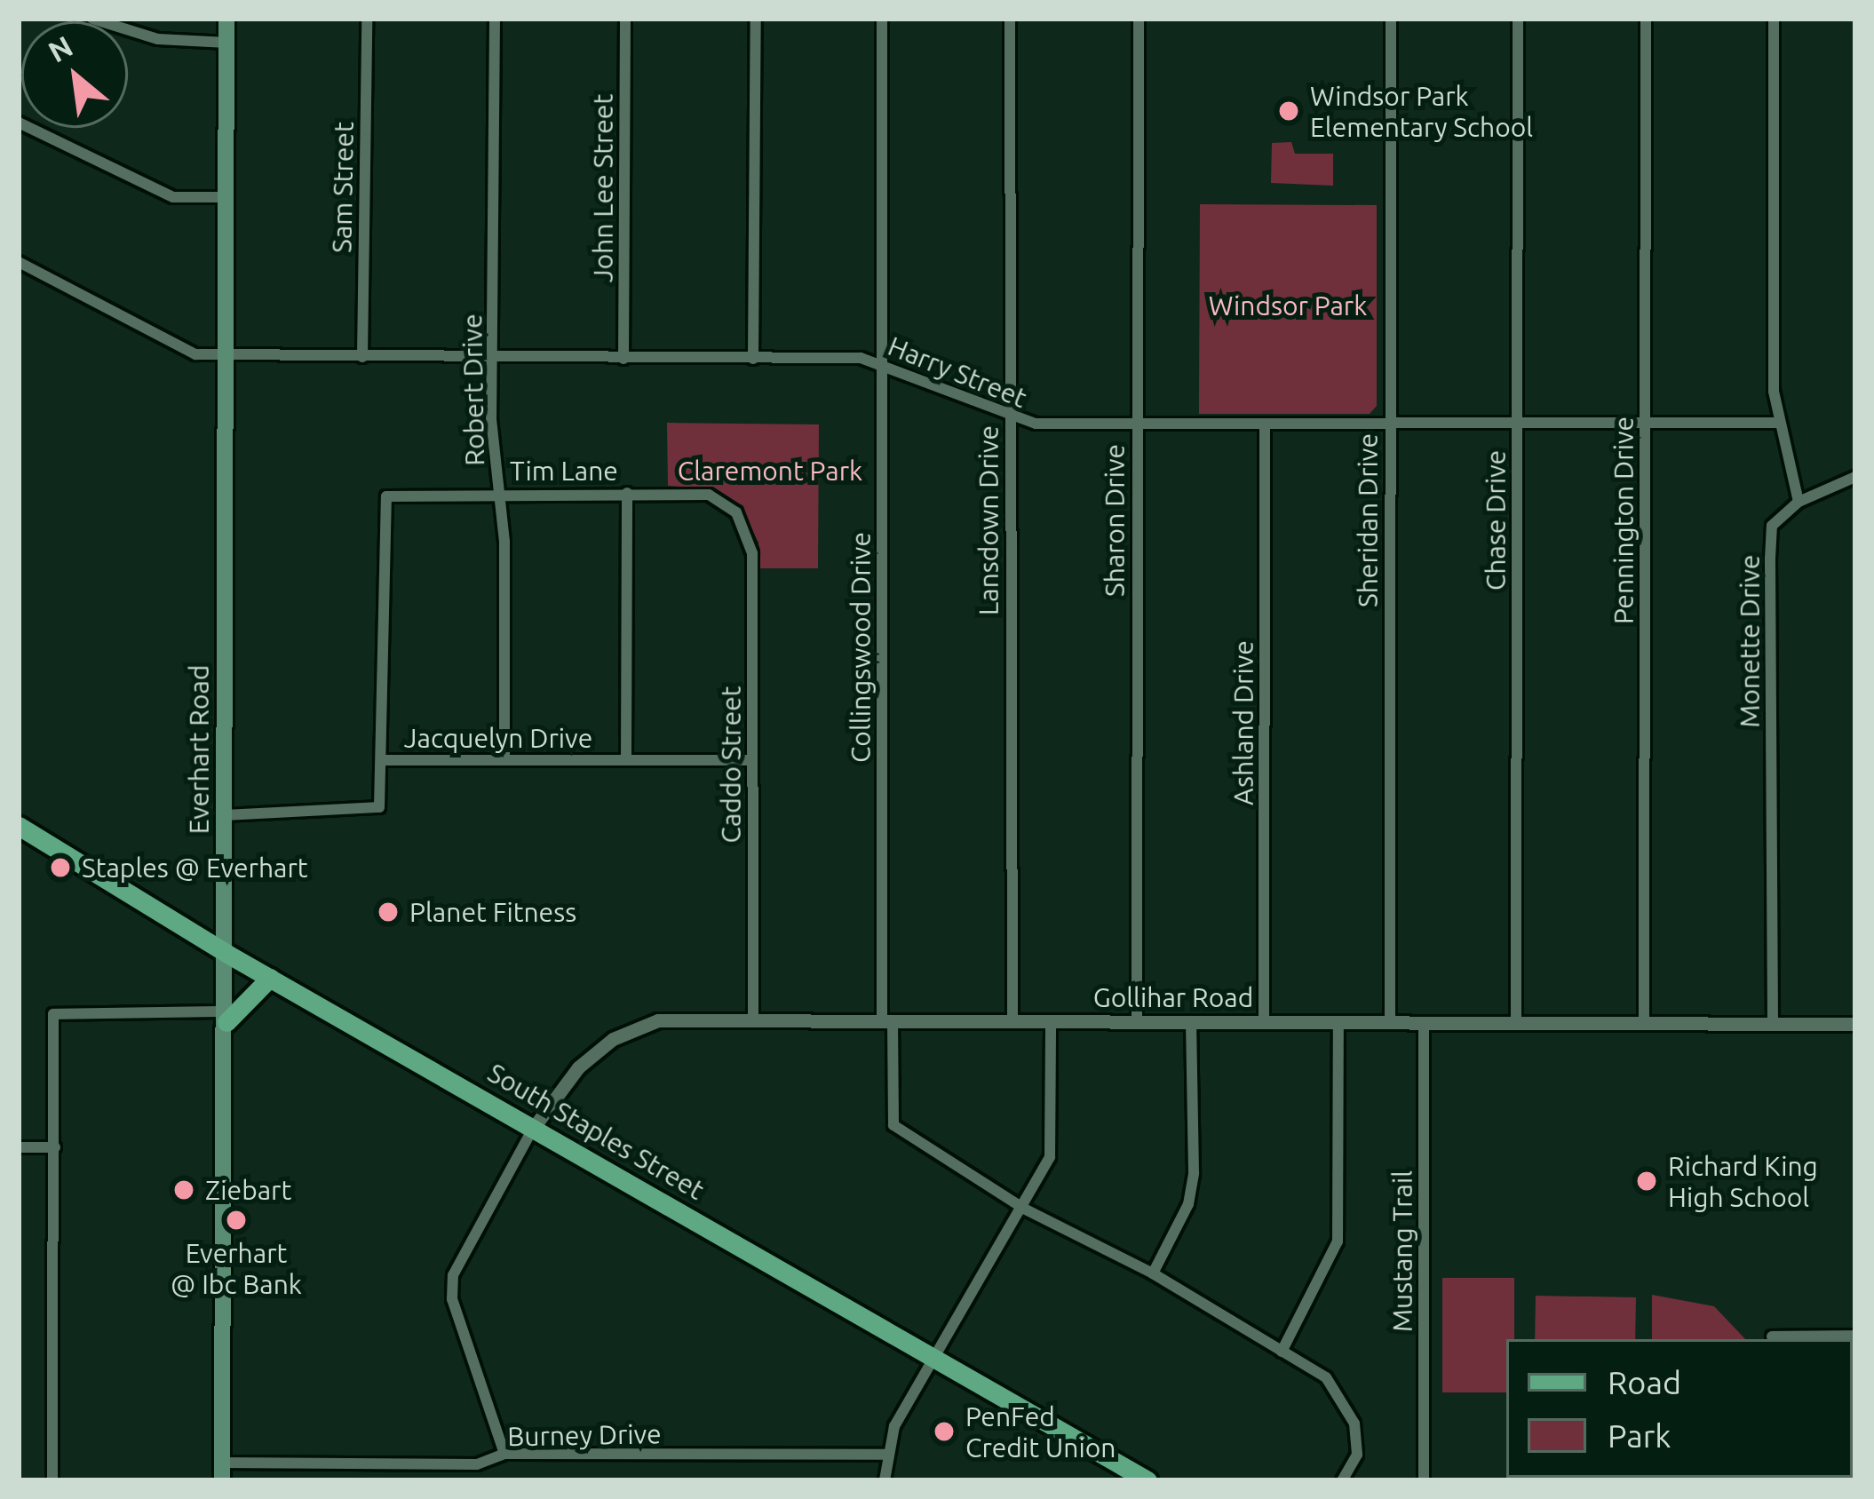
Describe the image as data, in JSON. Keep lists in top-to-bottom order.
{
  "streets": {
    "main road": ["Everhart Road", "South Staples Street"],
    "street": [
      "Sam Street",
      "John Lee Street",
      "Harry Street",
      "Robert Drive",
      "Tim Lane",
      "Lansdown Drive",
      "Sharon Drive",
      "Sheridan Drive",
      "Chase Drive",
      "Pennington Drive",
      "Monette Drive",
      "Collingswood Drive",
      "Ashland Drive",
      "Jacquelyn Drive",
      "Caddo Street",
      "Gollihar Road",
      "Mustang Trail",
      "Burney Drive"
    ]
  },
  "crossings": [
    ["Sam Street", "Harry Street"],
    ["John Lee Street", "Harry Street"],
    ["Harry Street", "Robert Drive"],
    ["Harry Street", "Lansdown Drive"],
    ["Harry Street", "Sharon Drive"],
    ["Harry Street", "Sheridan Drive"],
    ["Harry Street", "Chase Drive"],
    ["Harry Street", "Pennington Drive"],
    ["Harry Street", "Collingswood Drive"],
    ["Harry Street", "Ashland Drive"],
    ["Harry Street", "Everhart Road"],
    ["Robert Drive", "Tim Lane"],
    ["Robert Drive", "Jacquelyn Drive"],
    ["Tim Lane", "Jacquelyn Drive"],
    ["Tim Lane", "Caddo Street"],
    ["Lansdown Drive", "Gollihar Road"],
    ["Sharon Drive", "Gollihar Road"],
    ["Sheridan Drive", "Gollihar Road"],
    ["Chase Drive", "Gollihar Road"],
    ["Pennington Drive", "Gollihar Road"],
    ["Monette Drive", "Gollihar Road"],
    ["Collingswood Drive", "Gollihar Road"],
    ["Ashland Drive", "Gollihar Road"],
    ["Jacquelyn Drive", "Everhart Road"],
    ["Jacquelyn Drive", "Caddo Street"],
    ["Everhart Road", "South Staples Street"],
    ["Everhart Road", "Burney Drive"],
    ["Caddo Street", "Gollihar Road"],
    ["Gollihar Road", "South Staples Street"],
    ["Gollihar Road", "Mustang Trail"]
  ],
  "parks": ["Windsor Park", "Claremont Park"],
  "places": [
    "Windsor Park Elementary School",
    "Staples @ Everhart",
    "Planet Fitness",
    "Richard King High School",
    "Ziebart",
    "Everhart @ Ibc Bank",
    "PenFed Credit Union"
  ],
  "legend": ["Road", "Park"],
  "north": "top left"
}
